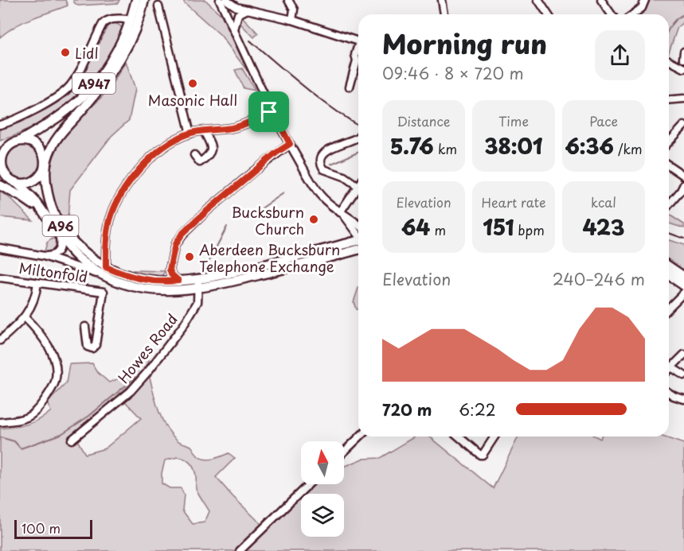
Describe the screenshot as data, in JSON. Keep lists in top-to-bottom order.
{
  "streets": {
    "main road": ["A947", "A96"],
    "street": ["Miltonfold", "Howes Road"]
  },
  "crossings": [
    ["A947", "A96"],
    ["A96", "Howes Road"]
  ],
  "places": [
    "Lidl",
    "Masonic Hall",
    "Bucksburn Church",
    "Aberdeen Bucksburn Telephone Exchange"
  ],
  "scale_bar": "100 m",
  "north": "top",
  "page": {
    "heading": ["Morning run", "09:46 · 8 × 720 m"],
    "stats": [
      ["Distance", "5.76 km"],
      ["Time", "38:01"],
      ["Pace", "6:36 /km"],
      ["Elevation", "64 m"],
      ["Heart rate", "151 bpm"],
      ["kcal", "423"]
    ],
    "chart": ["Elevation", "240–246 m"],
    "list": [
      {
        "name": "720 m",
        "note": "6:22"
      }
    ],
    "scale": "100 m"
  }
}
